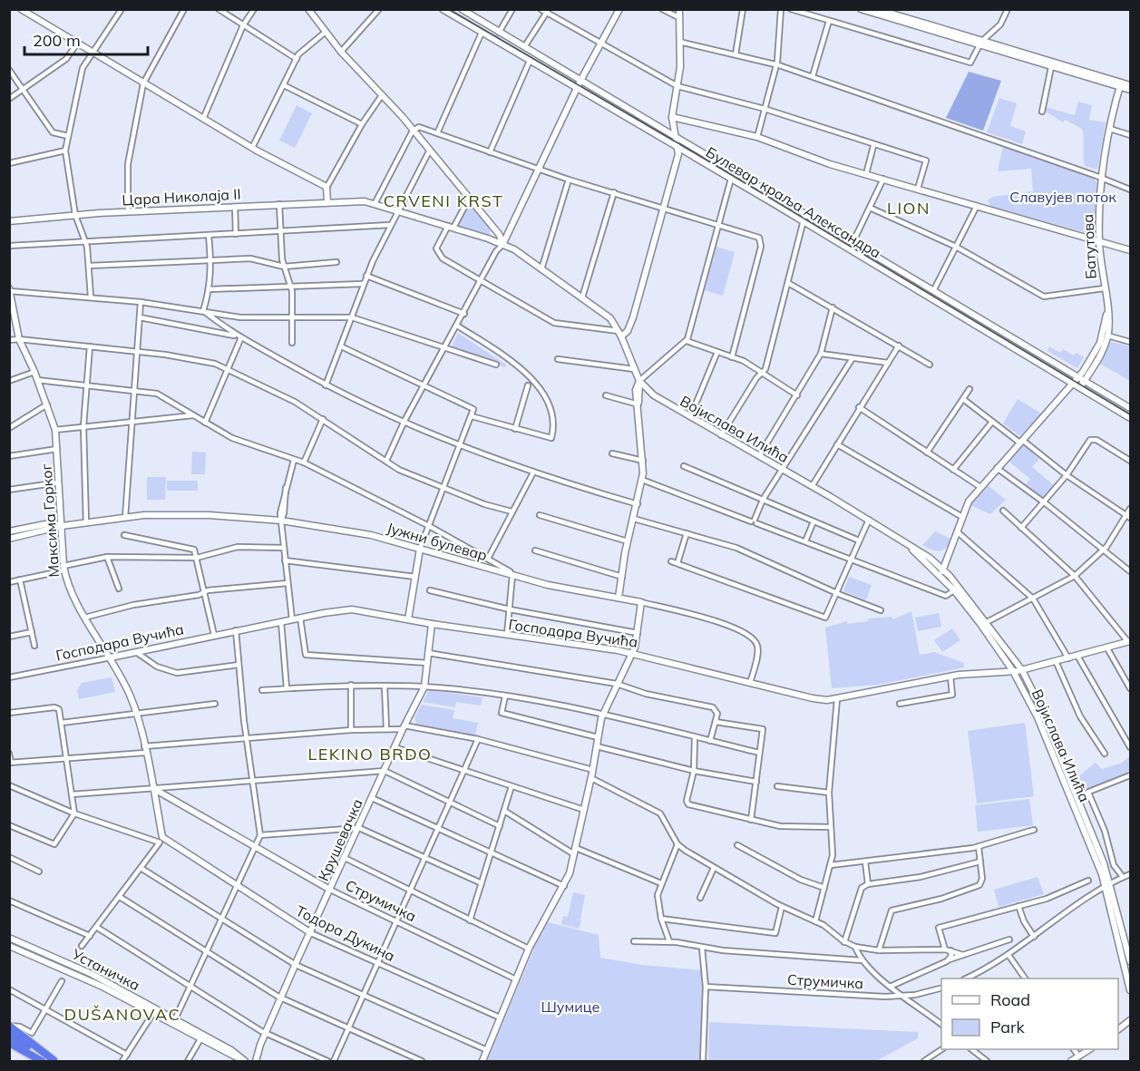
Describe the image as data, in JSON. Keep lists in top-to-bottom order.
{
  "streets": {
    "main road": [
      "Цара Николаја II",
      "Булевар краља Александра",
      "Батутова",
      "Војислава Илића",
      "Максима Горког",
      "Јужни булевар",
      "Господара Вучића",
      "Крушевачка",
      "Струмичка",
      "Тодора Дукина",
      "Устаничка"
    ]
  },
  "crossings": [
    ["Булевар краља Александра", "Батутова"],
    ["Батутова", "Војислава Илића"],
    ["Војислава Илића", "Господара Вучића"],
    ["Максима Горког", "Јужни булевар"],
    ["Максима Горког", "Господара Вучића"],
    ["Максима Горког", "Струмичка"],
    ["Максима Горког", "Тодора Дукина"],
    ["Јужни булевар", "Господара Вучића"],
    ["Господара Вучића", "Крушевачка"],
    ["Крушевачка", "Струмичка"],
    ["Крушевачка", "Тодора Дукина"]
  ],
  "districts": [
    "CRVENI KRST",
    "LION",
    "LEKINO BRDO",
    "DUŠANOVAC"
  ],
  "parks": ["Славујев поток", "Шумице"],
  "legend": ["Road", "Park"],
  "scale_bar": "200 m"
}
